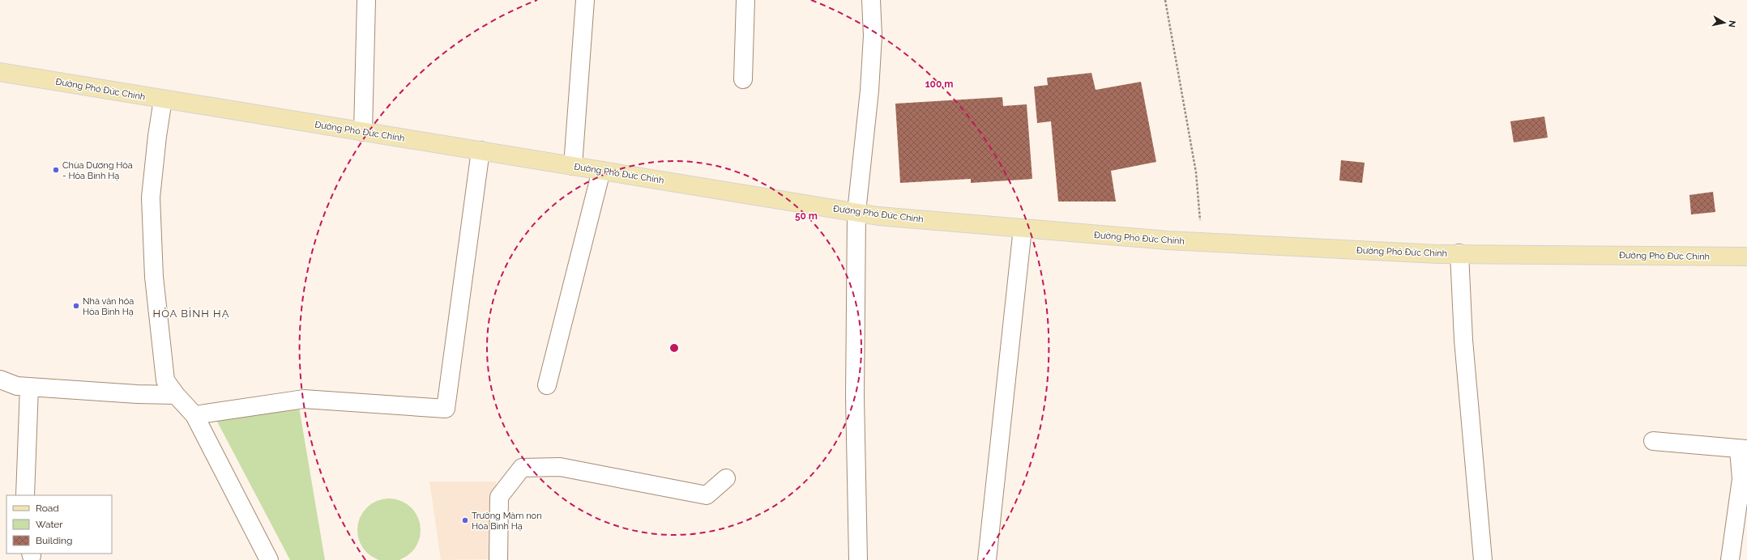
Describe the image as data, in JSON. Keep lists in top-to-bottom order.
{
  "streets": {
    "main road": ["Đường Phó Đức Chính"]
  },
  "districts": ["HÒA BÌNH HẠ"],
  "places": ["Chùa Dương Hòa - Hòa Bình Hạ", "Nhà văn hóa Hòa Bình Hạ", "Trường Màm non Hòa Bình Hạ"],
  "legend": ["Road", "Water", "Building"],
  "north": "right",
  "rings": ["100 m", "50 m"]
}
